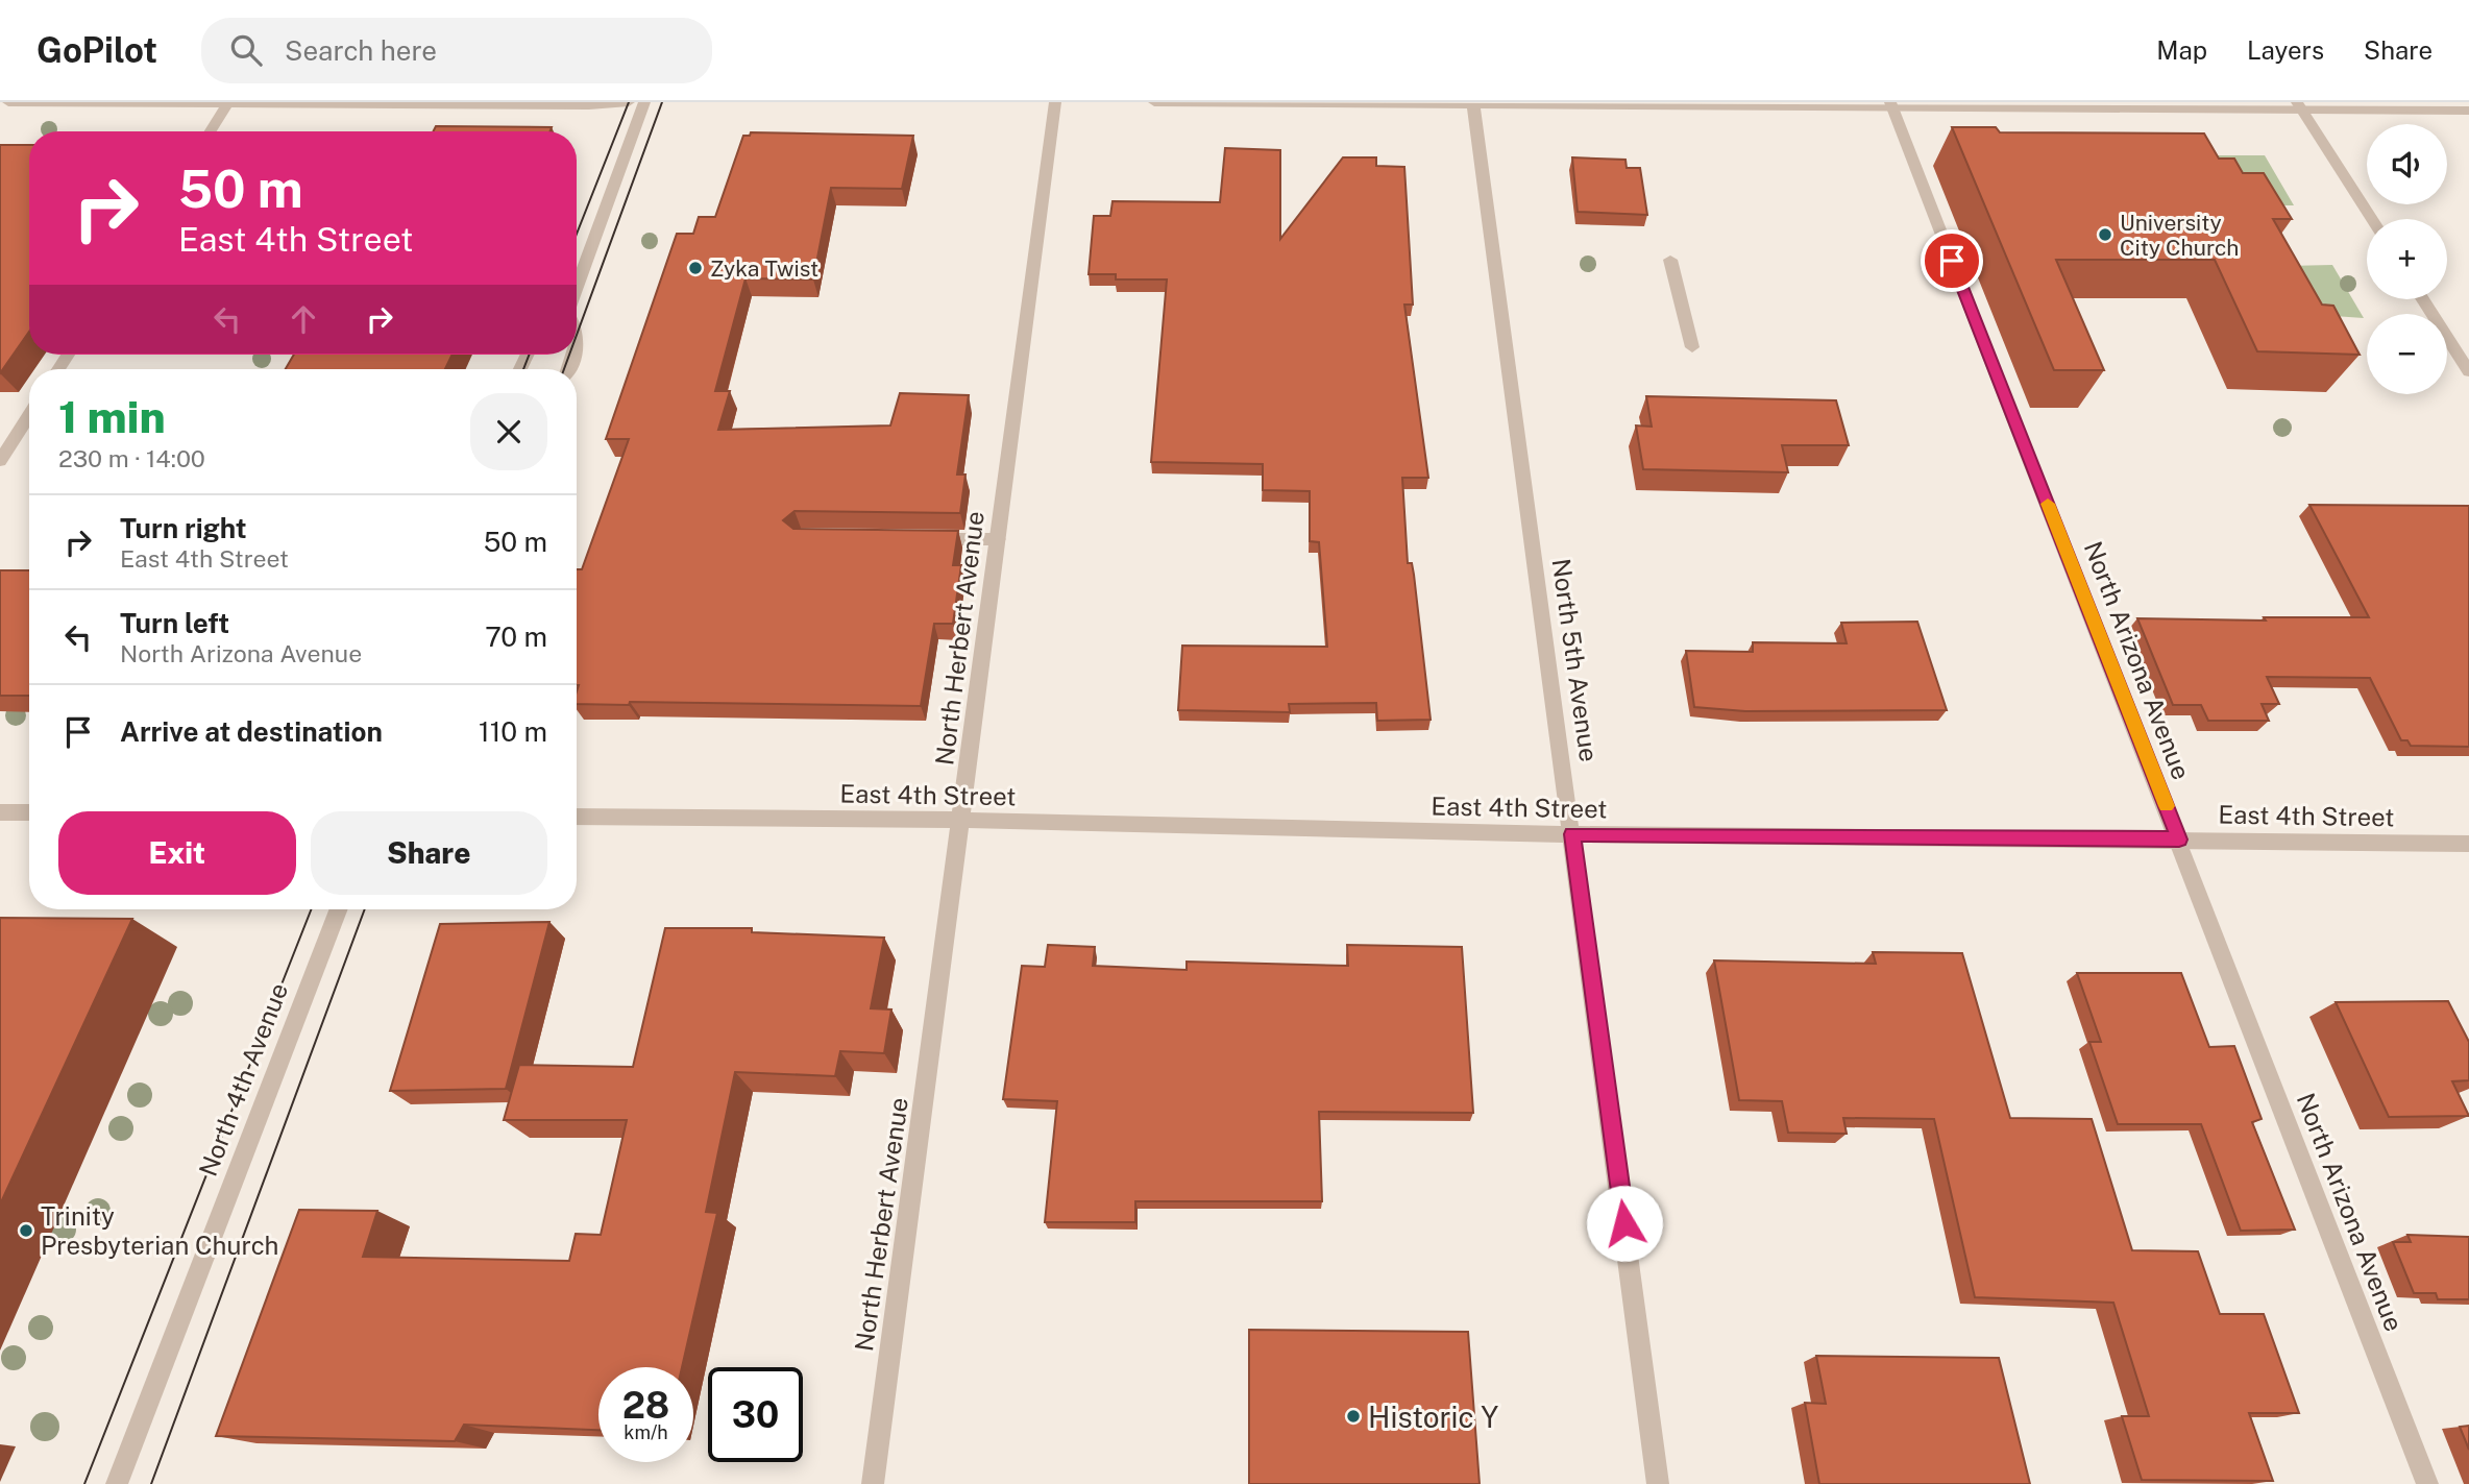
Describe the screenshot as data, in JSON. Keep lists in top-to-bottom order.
{
  "streets": {
    "street": [
      "North Herbert Avenue",
      "North 5th Avenue",
      "North Arizona Avenue",
      "East 4th Street",
      "North 4th Avenue"
    ]
  },
  "crossings": [
    ["North Herbert Avenue", "East 4th Street"],
    ["North 5th Avenue", "East 4th Street"],
    ["North Arizona Avenue", "East 4th Street"]
  ],
  "places": [
    "University City Church",
    "Zyka Twist",
    "Trinity Presbyterian Church",
    "Historic Y"
  ],
  "page": {
    "header": "GoPilot",
    "search": "Search here",
    "nav": ["Map", "Layers", "Share"],
    "map_buttons": ["+", "−"],
    "turn": ["50 m", "East 4th Street"],
    "heading": ["1 min", "230 m · 14:00"],
    "list": [
      {
        "name": "Turn right",
        "note": "East 4th Street",
        "value": "50 m"
      },
      {
        "name": "Turn left",
        "note": "North Arizona Avenue",
        "value": "70 m"
      },
      {
        "name": "Arrive at destination",
        "value": "110 m"
      }
    ],
    "buttons": ["Exit", "Share"],
    "speed": "28 km/h",
    "limit": "30"
  }
}
